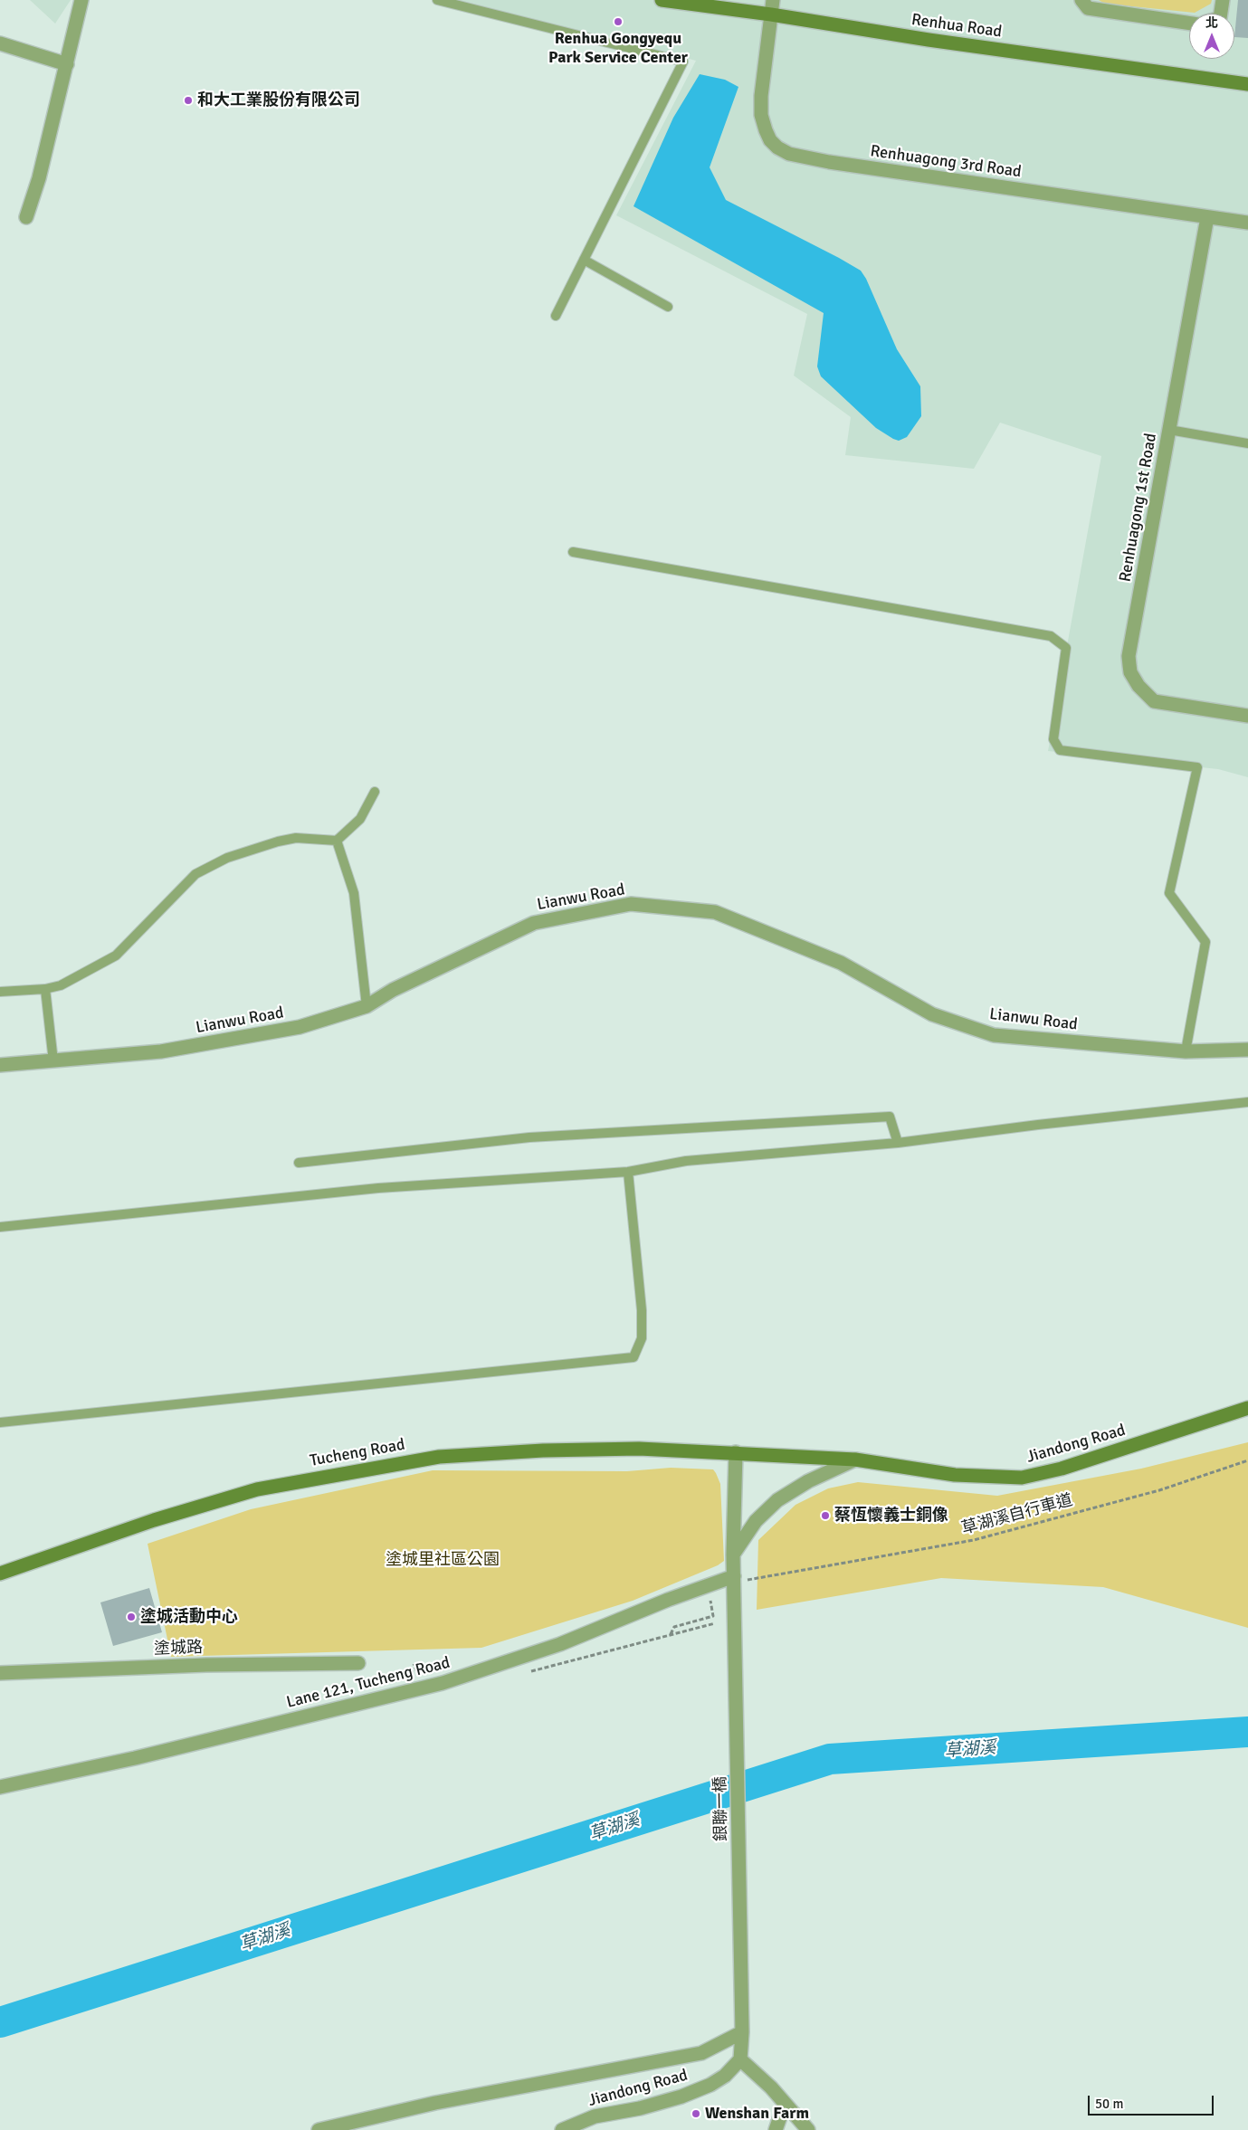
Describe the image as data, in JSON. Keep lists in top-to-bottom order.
{
  "streets": {
    "street": [
      "Renhua Road",
      "Renhuagong 3rd Road",
      "Renhuagong 1st Road",
      "Lianwu Road",
      "Jiandong Road",
      "Tucheng Road",
      "塗城路",
      "Lane 121, Tucheng Road",
      "銀聯一橋"
    ],
    "path": ["草湖溪自行車道"]
  },
  "crossings": [
    ["Renhua Road", "Renhuagong 3rd Road"],
    ["Renhuagong 3rd Road", "Renhuagong 1st Road"],
    ["Jiandong Road", "Tucheng Road"],
    ["草湖溪自行車道", "Lane 121, Tucheng Road"],
    ["草湖溪自行車道", "銀聯一橋"],
    ["Lane 121, Tucheng Road", "銀聯一橋"]
  ],
  "water": ["草湖溪"],
  "parks": ["塗城里社區公園"],
  "places": [
    "Renhua Gongyequ Park Service Center",
    "和大工業股份有限公司",
    "蔡恆懷義士銅像",
    "塗城活動中心",
    "Wenshan Farm"
  ],
  "scale_bar": "50 m",
  "north": "top"
}
